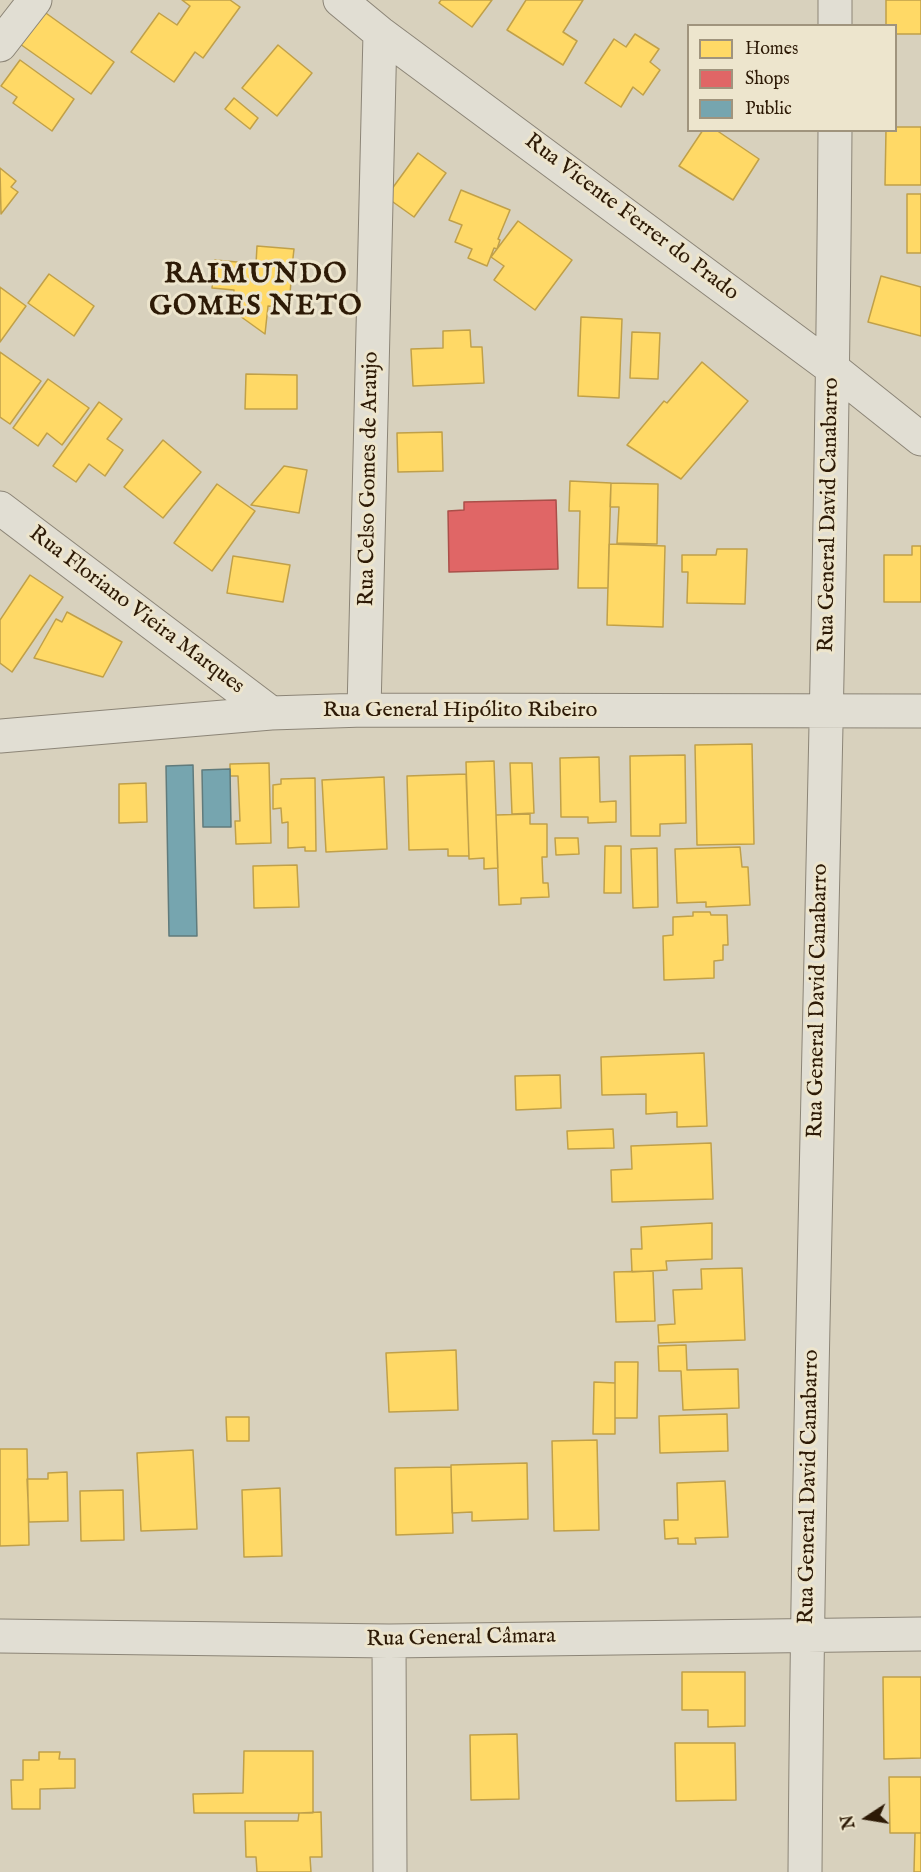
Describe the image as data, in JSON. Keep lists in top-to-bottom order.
{
  "streets": {
    "street": [
      "Rua Vicente Ferrer do Prado",
      "Rua Celso Gomes de Araujo",
      "Rua General David Canabarro",
      "Rua Floriano Vieira Marques",
      "Rua General Hipólito Ribeiro",
      "Rua General Câmara"
    ]
  },
  "crossings": [
    ["Rua Vicente Ferrer do Prado", "Rua Celso Gomes de Araujo"],
    ["Rua Vicente Ferrer do Prado", "Rua General David Canabarro"],
    ["Rua Celso Gomes de Araujo", "Rua General Hipólito Ribeiro"],
    ["Rua General David Canabarro", "Rua General Hipólito Ribeiro"],
    ["Rua General David Canabarro", "Rua General Câmara"],
    ["Rua Floriano Vieira Marques", "Rua General Hipólito Ribeiro"]
  ],
  "districts": ["RAIMUNDO GOMES NETO"],
  "legend": ["Homes", "Shops", "Public"],
  "north": "left"
}
